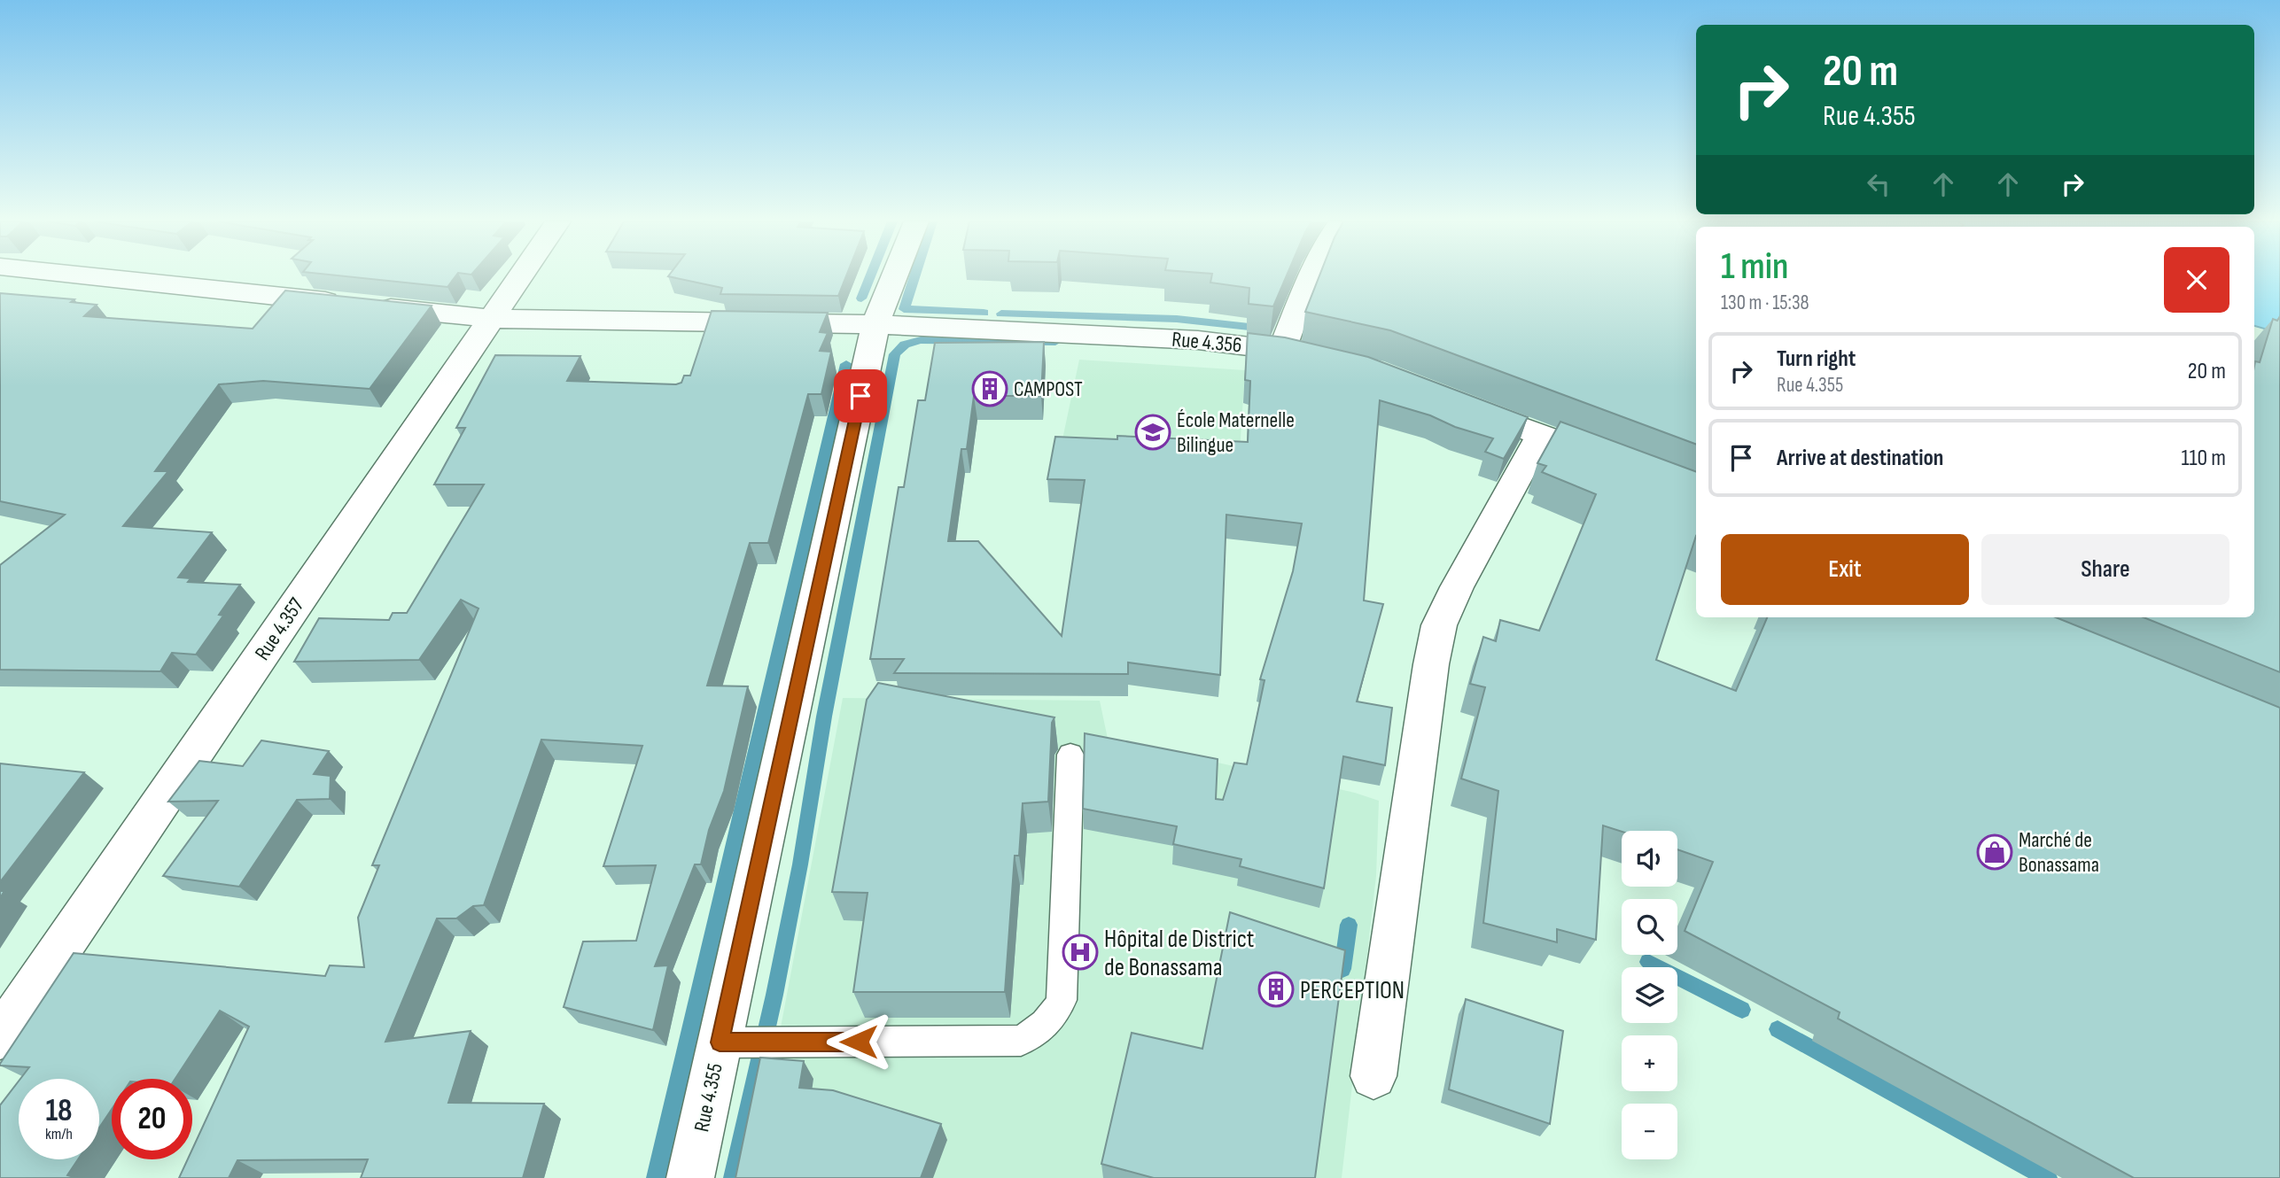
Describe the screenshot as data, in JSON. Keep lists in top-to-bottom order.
{
  "streets": {
    "street": ["Rue 4.356", "Rue 4.357", "Rue 4.355"]
  },
  "crossings": [
    ["Rue 4.356", "Rue 4.357"],
    ["Rue 4.356", "Rue 4.355"]
  ],
  "places": {
    "building": ["CAMPOST", "PERCEPTION"],
    "school or university": ["École Maternelle Bilingue"],
    "shop": ["Marché de Bonassama"],
    "hospital": ["Hôpital de District de Bonassama"]
  },
  "page": {
    "turn": ["20 m", "Rue 4.355"],
    "heading": ["1 min", "130 m · 15:38"],
    "list": [
      {
        "name": "Turn right",
        "note": "Rue 4.355",
        "value": "20 m"
      },
      {
        "name": "Arrive at destination",
        "value": "110 m"
      }
    ],
    "buttons": ["Exit", "Share"],
    "map_buttons": ["+", "−"],
    "speed": "18 km/h",
    "limit": "20"
  }
}
